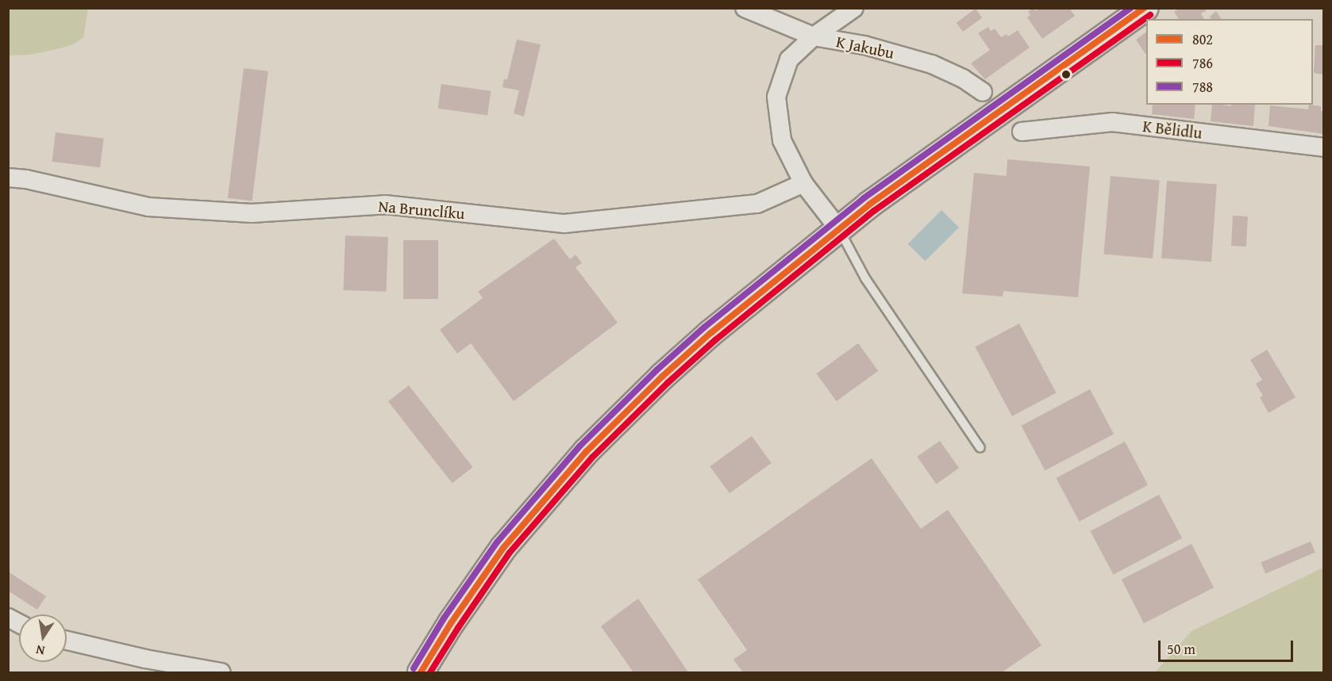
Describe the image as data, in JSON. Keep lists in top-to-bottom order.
{
  "streets": {
    "street": ["K Jakubu", "K Bělidlu", "Na Brunclíku"]
  },
  "lines": ["transit line 802", "transit line 788", "transit line 786"],
  "legend": ["802", "786", "788"],
  "scale_bar": "50 m",
  "north": "bottom"
}
